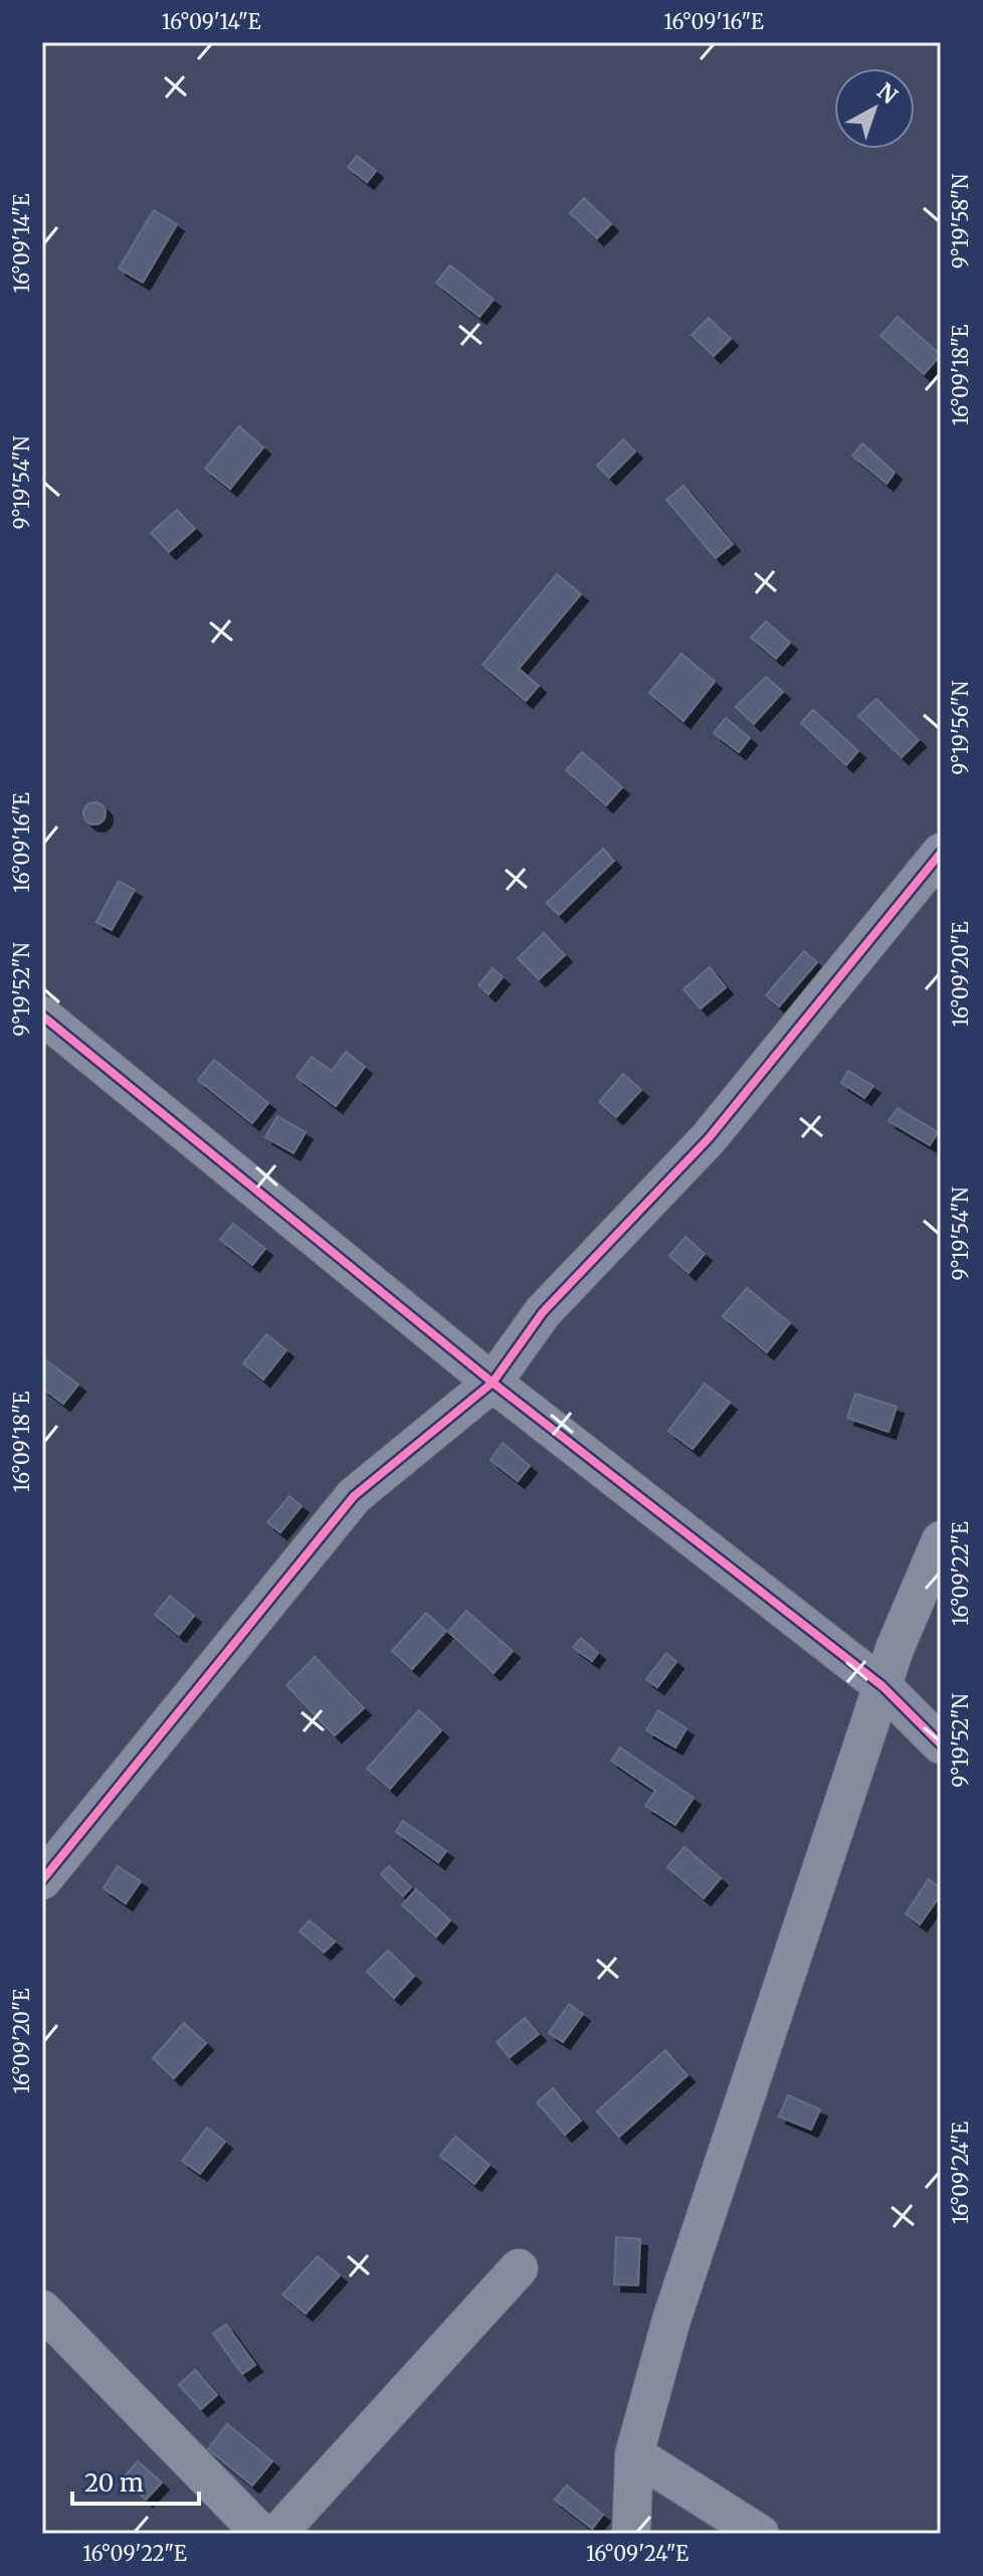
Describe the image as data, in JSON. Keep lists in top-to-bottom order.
{
  "scale_bar": "20 m",
  "north": "top right",
  "coordinates": [
    "16°09'14\"E",
    "16°09'16\"E",
    "9°19'58\"N",
    "16°09'18\"E",
    "9°19'54\"N",
    "9°19'56\"N",
    "16°09'20\"E",
    "9°19'52\"N",
    "16°09'22\"E",
    "16°09'24\"E"
  ]
}
